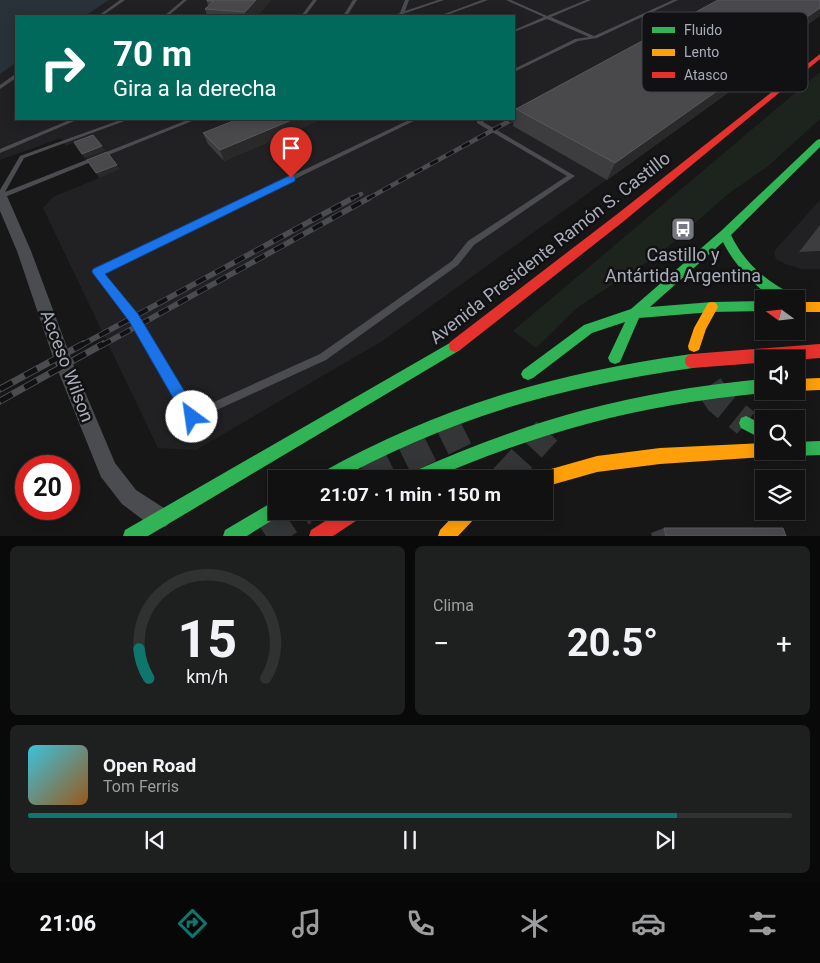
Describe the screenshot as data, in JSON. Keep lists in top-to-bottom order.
{
  "streets": {
    "main road": ["Avenida Presidente Ramón S. Castillo"],
    "street": ["Acceso Wilson"]
  },
  "crossings": [
    ["Avenida Presidente Ramón S. Castillo", "Acceso Wilson"]
  ],
  "places": {
    "bus stop": ["Castillo y Antártida Argentina"]
  },
  "legend": ["Fluido", "Lento", "Atasco"],
  "north": "left",
  "page": {
    "turn": ["70 m", "Gira a la derecha"],
    "limit": "20",
    "trip": "21:07 · 1 min · 150 m",
    "tile": "Clima",
    "heat": ["−", "20.5°", "+"],
    "song": ["Open Road", "Tom Ferris"],
    "tabs": "21:06",
    "gauge": ["15", "km/h"]
  }
}
